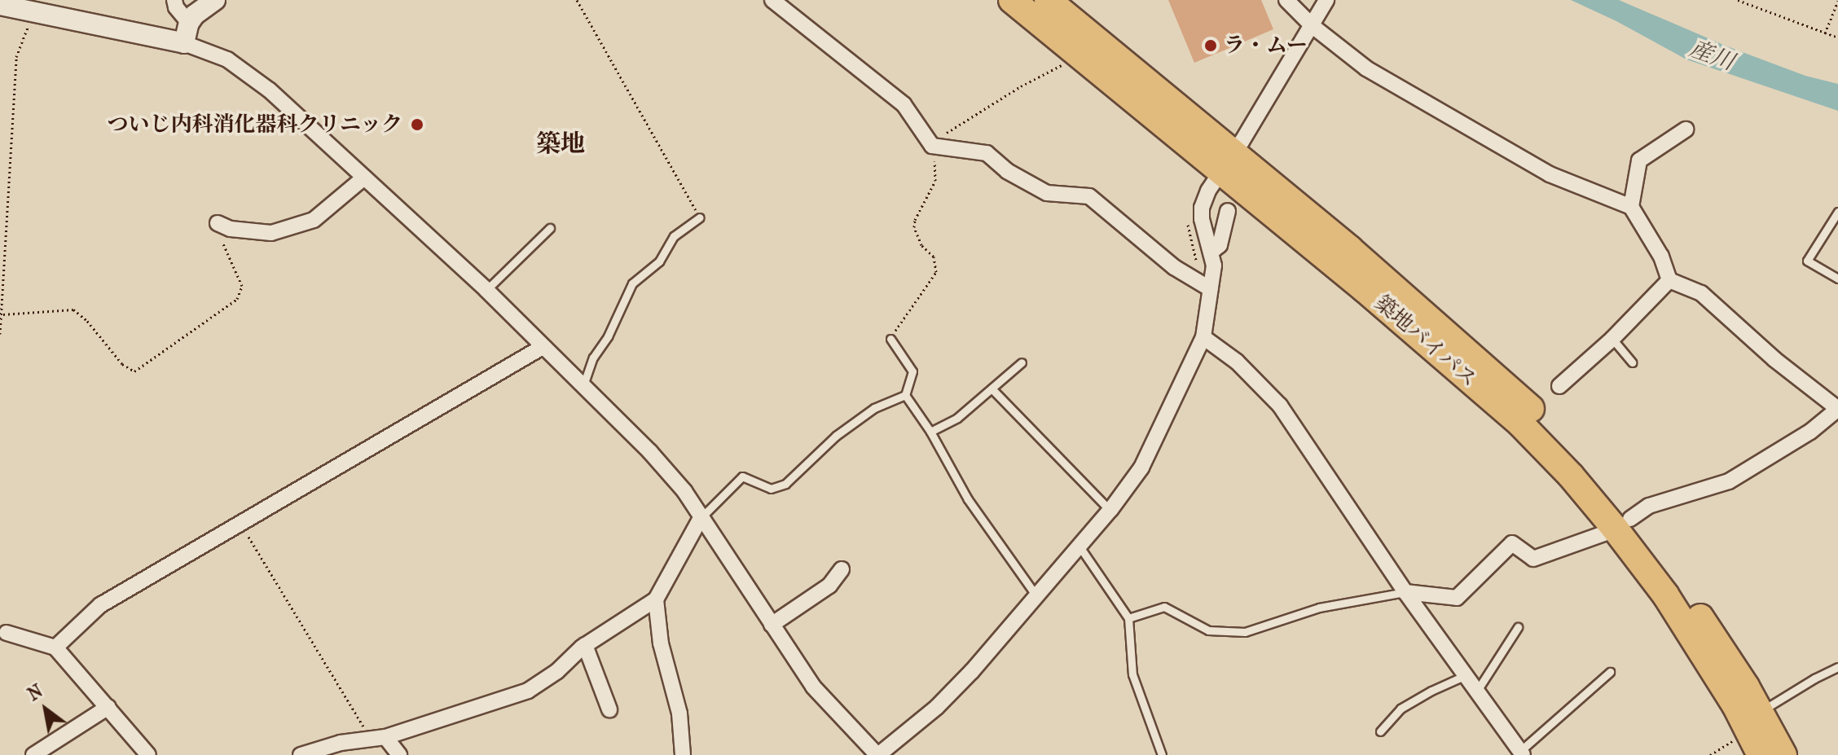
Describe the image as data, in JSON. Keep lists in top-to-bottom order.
{
  "streets": {
    "highway": ["築地バイパス"]
  },
  "districts": ["築地"],
  "water": ["産川"],
  "places": ["ラ・ムー", "ついじ内科消化器科クリニック"],
  "north": "top left"
}
